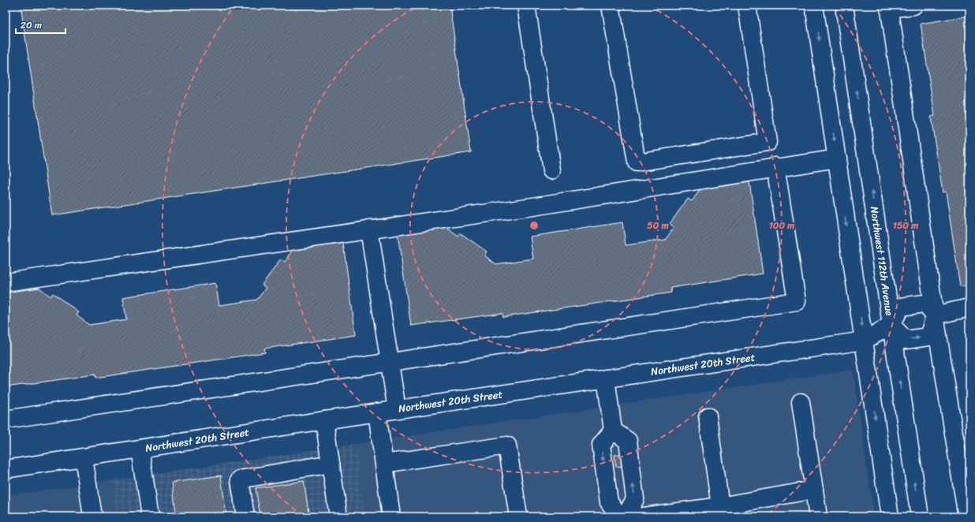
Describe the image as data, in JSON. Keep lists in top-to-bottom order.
{
  "streets": {
    "street": ["Northwest 112th Avenue", "Northwest 20th Street"]
  },
  "crossings": [
    ["Northwest 112th Avenue", "Northwest 20th Street"]
  ],
  "scale_bar": "20 m",
  "rings": ["50 m", "100 m", "150 m"]
}
